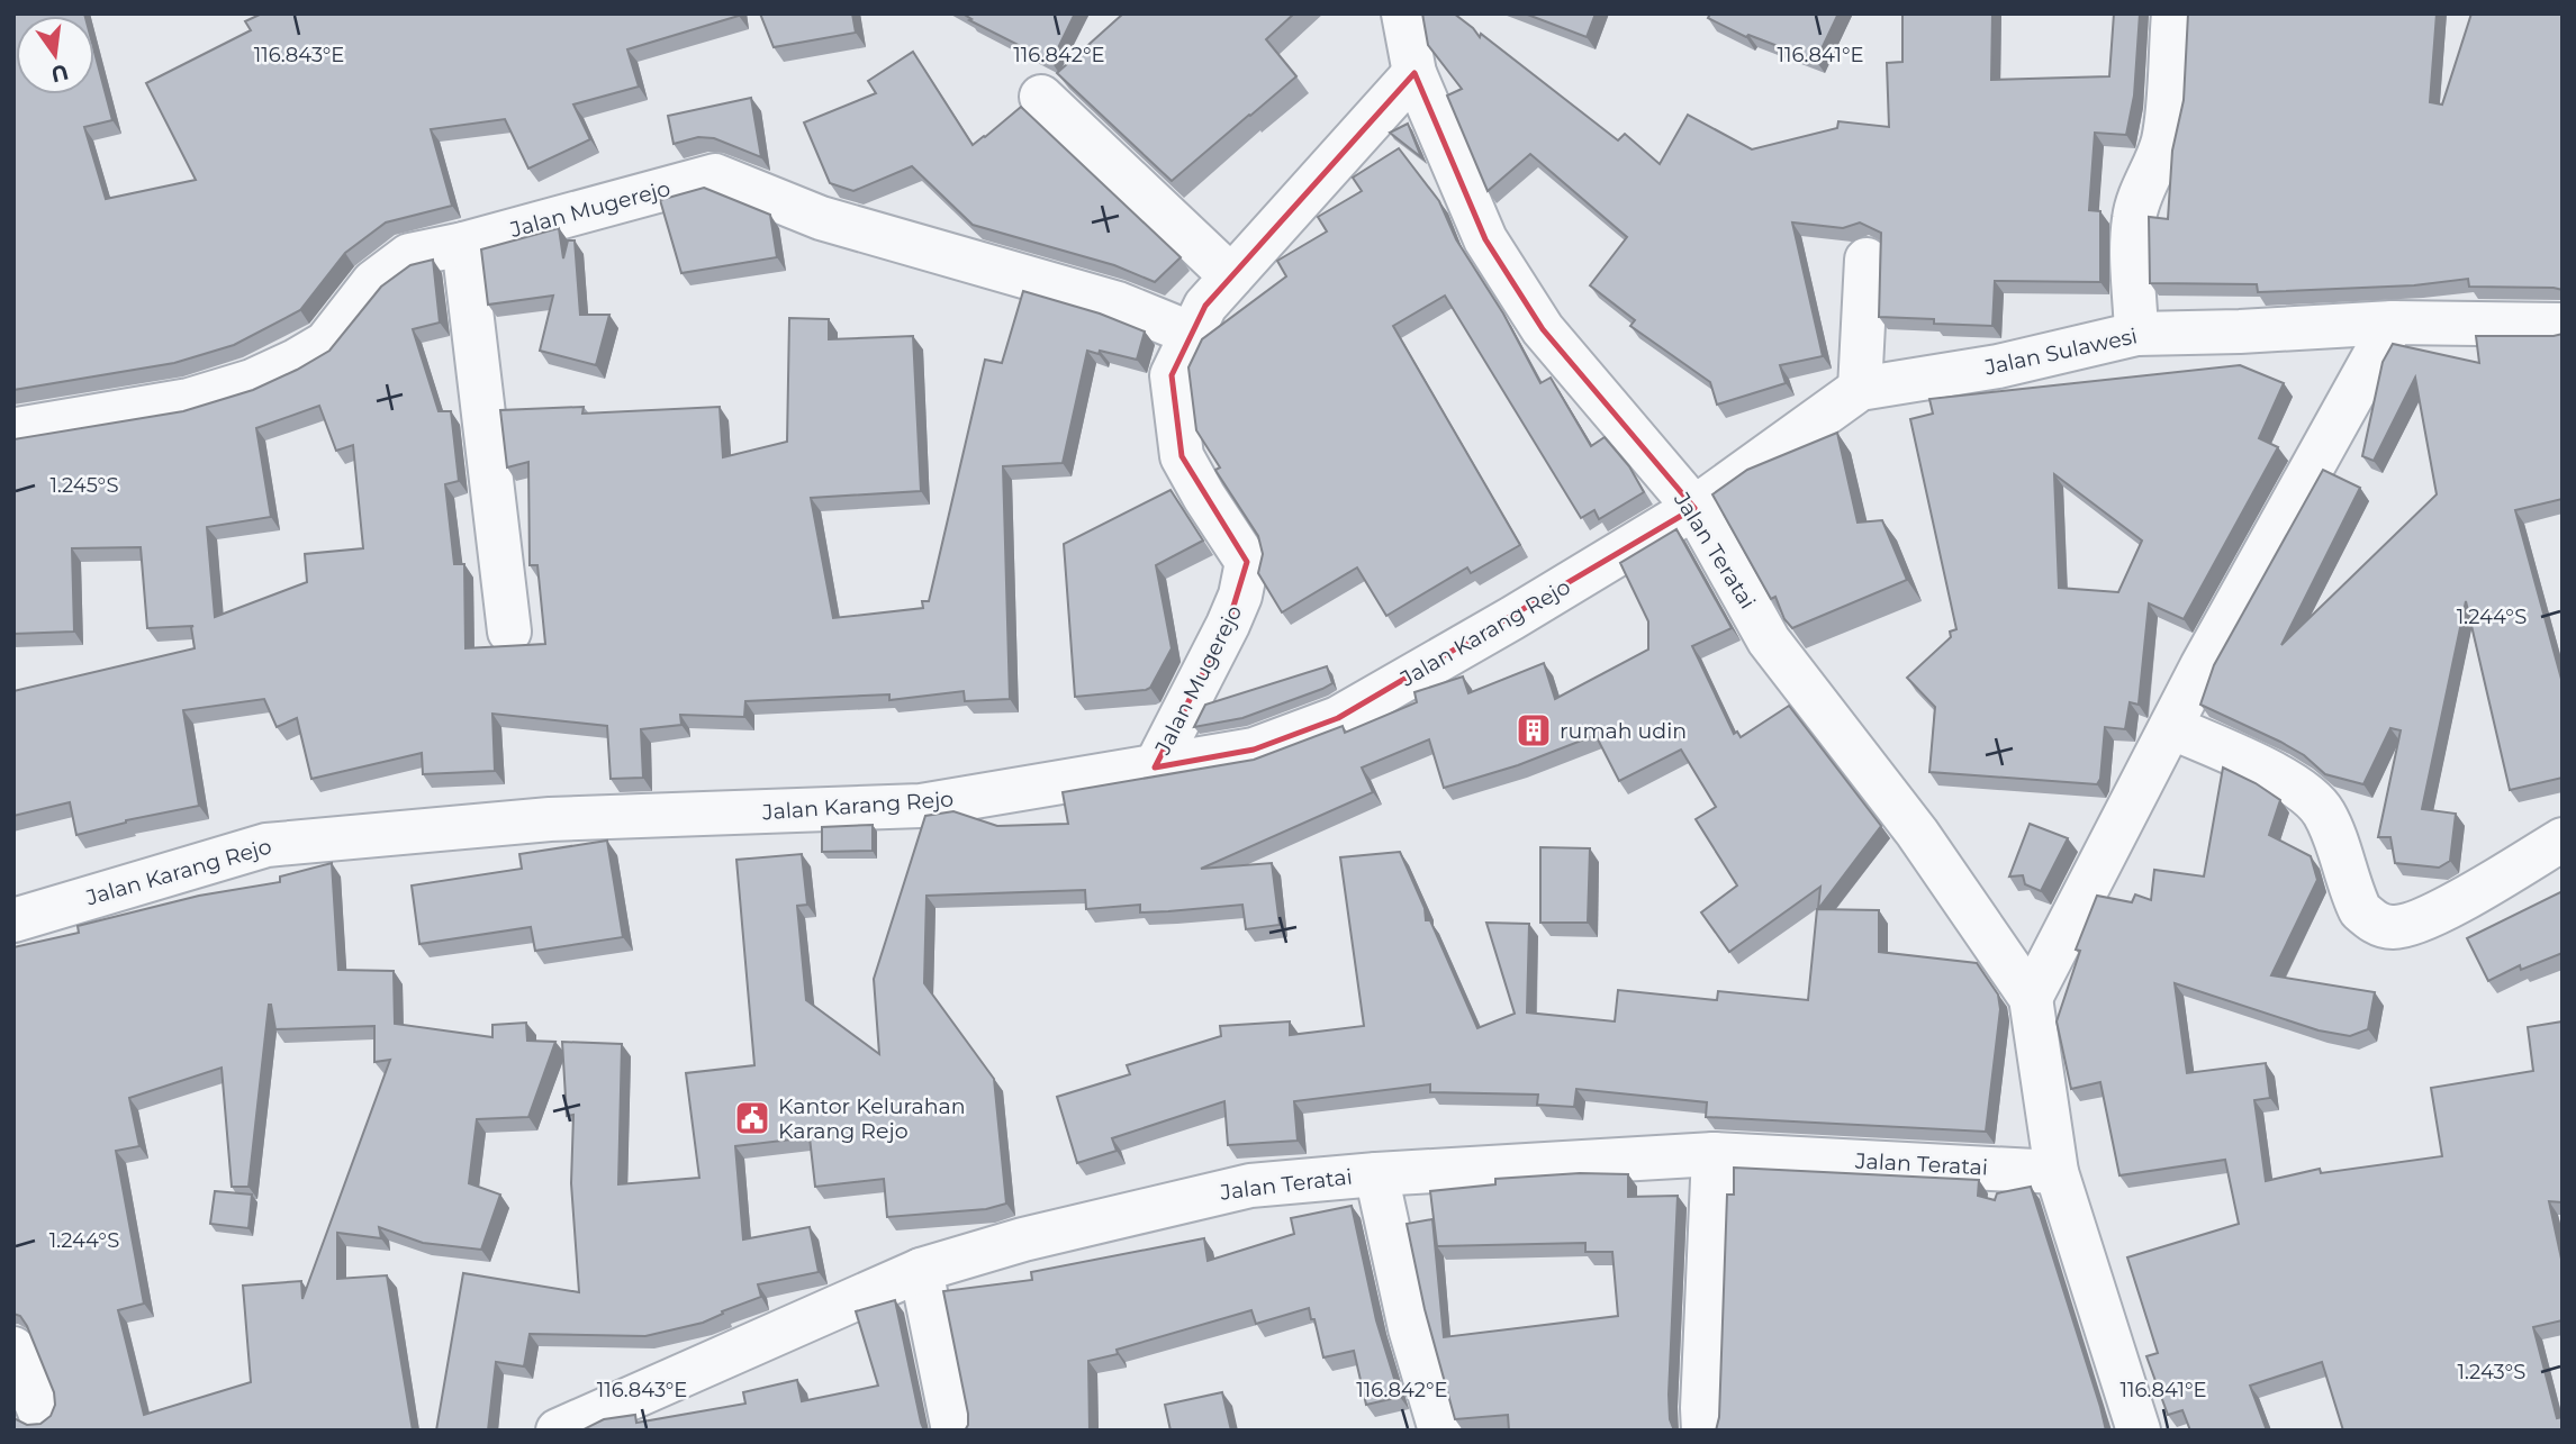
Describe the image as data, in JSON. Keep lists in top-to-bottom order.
{
  "streets": {
    "street": [
      "Jalan Mugerejo",
      "Jalan Sulawesi",
      "Jalan Teratai",
      "Jalan Karang Rejo"
    ]
  },
  "crossings": [
    ["Jalan Mugerejo", "Jalan Teratai"],
    ["Jalan Mugerejo", "Jalan Karang Rejo"],
    ["Jalan Sulawesi", "Jalan Teratai"],
    ["Jalan Sulawesi", "Jalan Karang Rejo"],
    ["Jalan Teratai", "Jalan Karang Rejo"]
  ],
  "places": {
    "building": ["rumah udin"],
    "public building": ["Kantor Kelurahan Karang Rejo"]
  },
  "north": "bottom",
  "coordinates": [
    "116.841°E",
    "116.843°E",
    "116.842°E",
    "1.245°S",
    "1.244°S",
    "1.243°S"
  ]
}
